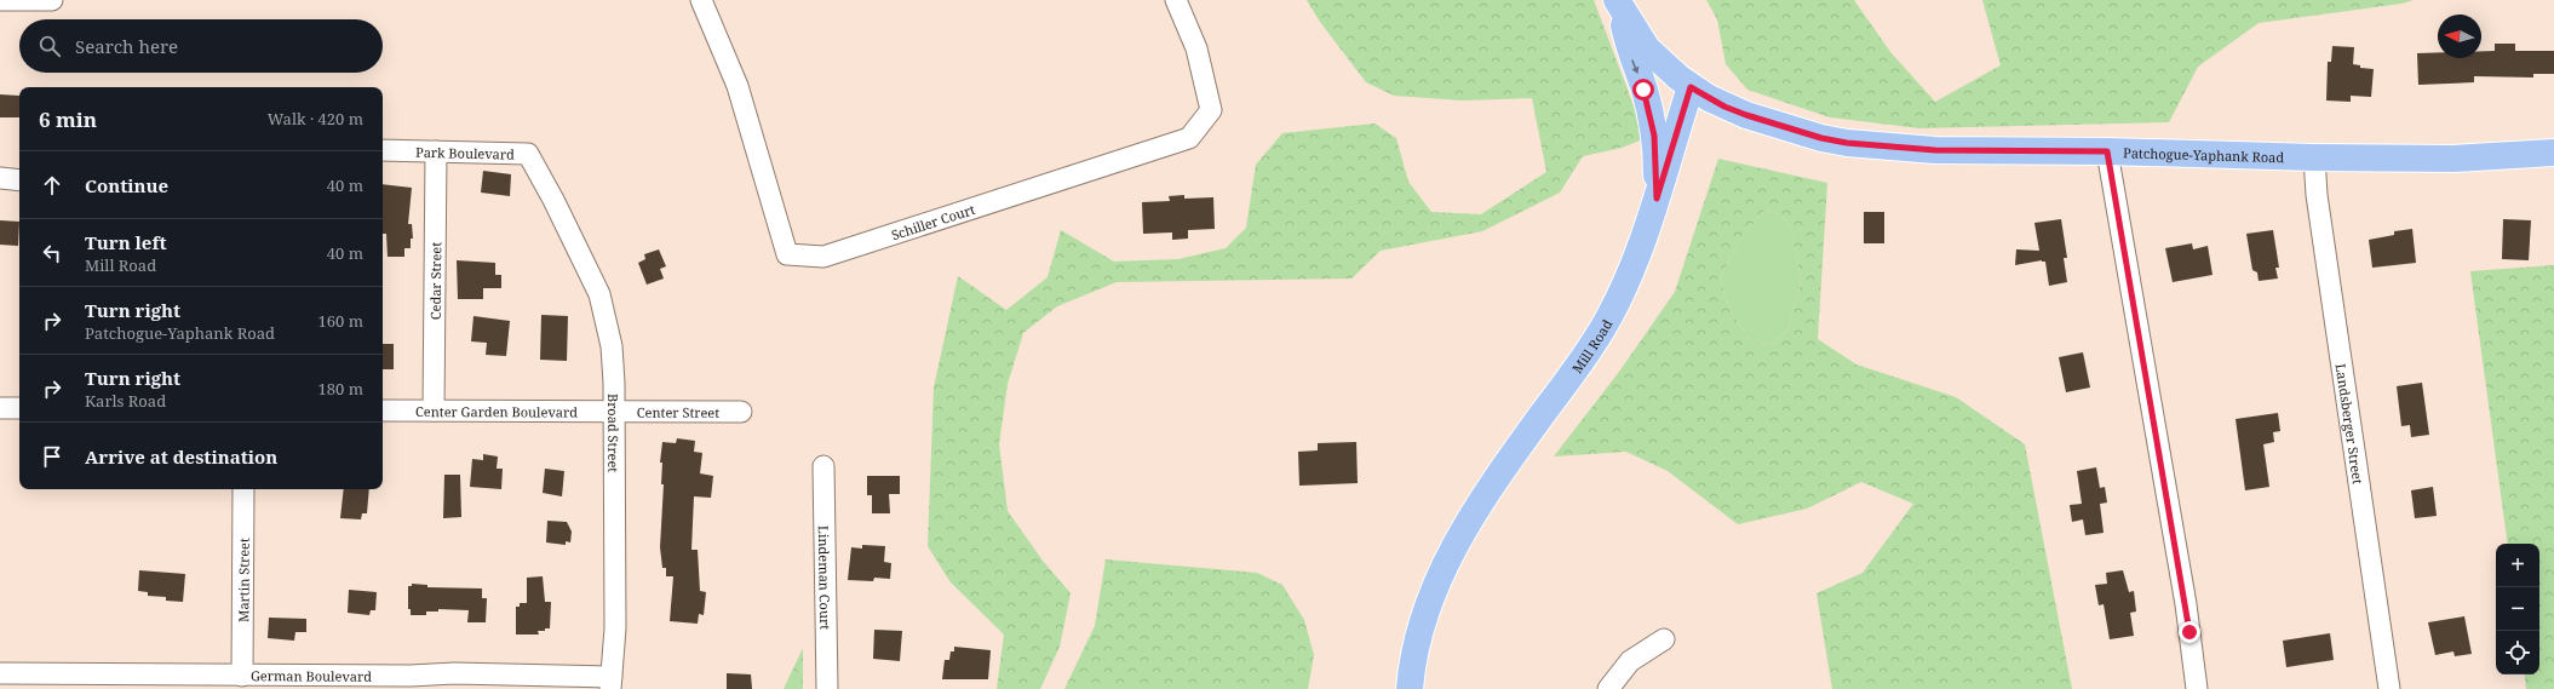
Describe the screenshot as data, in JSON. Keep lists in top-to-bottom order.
{
  "streets": {
    "main road": ["Patchogue-Yaphank Road", "Mill Road"],
    "street": [
      "Park Boulevard",
      "Schiller Court",
      "Cedar Street",
      "Center Garden Boulevard",
      "Center Street",
      "Landsberger Street",
      "Broad Street",
      "Lindeman Court",
      "Martin Street",
      "German Boulevard"
    ]
  },
  "crossings": [
    ["Park Boulevard", "Cedar Street"],
    ["Park Boulevard", "Broad Street"],
    ["Patchogue-Yaphank Road", "Mill Road"],
    ["Patchogue-Yaphank Road", "Landsberger Street"],
    ["Cedar Street", "Center Garden Boulevard"],
    ["Center Garden Boulevard", "Center Street"],
    ["Center Garden Boulevard", "Broad Street"],
    ["Center Street", "Broad Street"],
    ["Broad Street", "German Boulevard"],
    ["Martin Street", "German Boulevard"]
  ],
  "north": "left",
  "page": {
    "search": "Search here",
    "heading": ["6 min", "Walk · 420 m"],
    "list": [
      ["Continue", "40 m"],
      ["Turn left", "Mill Road", "40 m"],
      ["Turn right", "Patchogue-Yaphank Road", "160 m"],
      ["Turn right", "Karls Road", "180 m"],
      "Arrive at destination"
    ],
    "map_buttons": ["+", "−"]
  }
}
